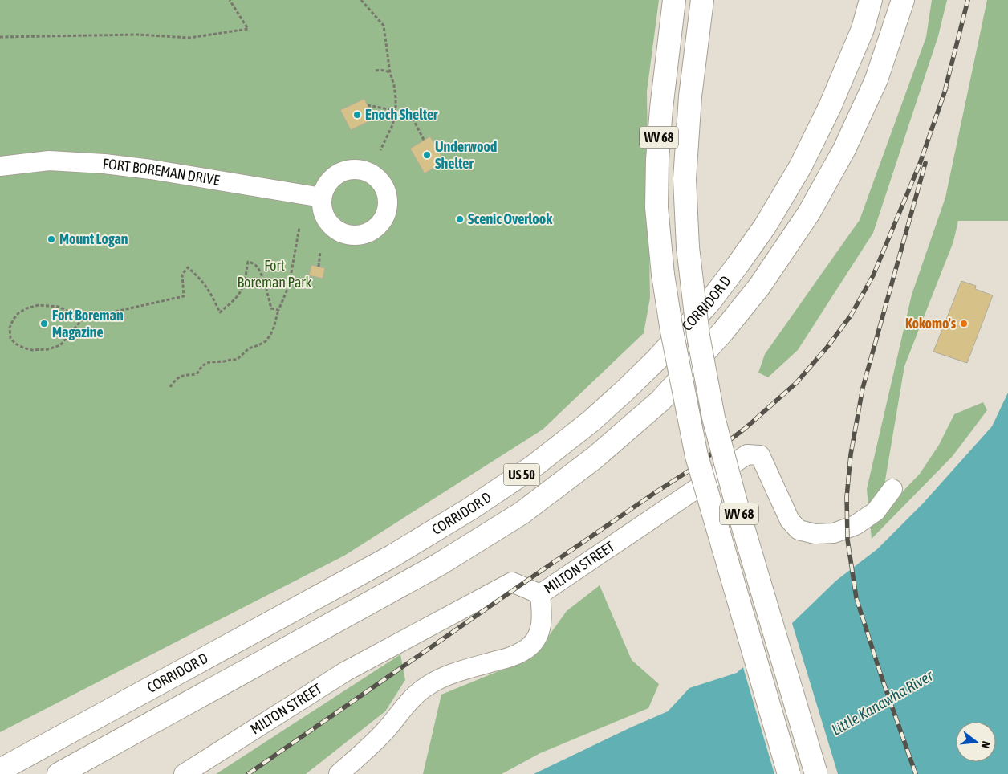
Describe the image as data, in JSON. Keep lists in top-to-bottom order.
{
  "streets": {
    "highway": ["WV 68", "CORRIDOR D", "US 50"],
    "street": ["FORT BOREMAN DRIVE", "MILTON STREET"]
  },
  "water": ["Little Kanawha River"],
  "parks": ["Fort Boreman Park"],
  "places": [
    "Enoch Shelter",
    "Underwood Shelter",
    "Scenic Overlook",
    "Mount Logan",
    "Fort Boreman Magazine",
    "Kokomo's"
  ],
  "north": "right"
}
